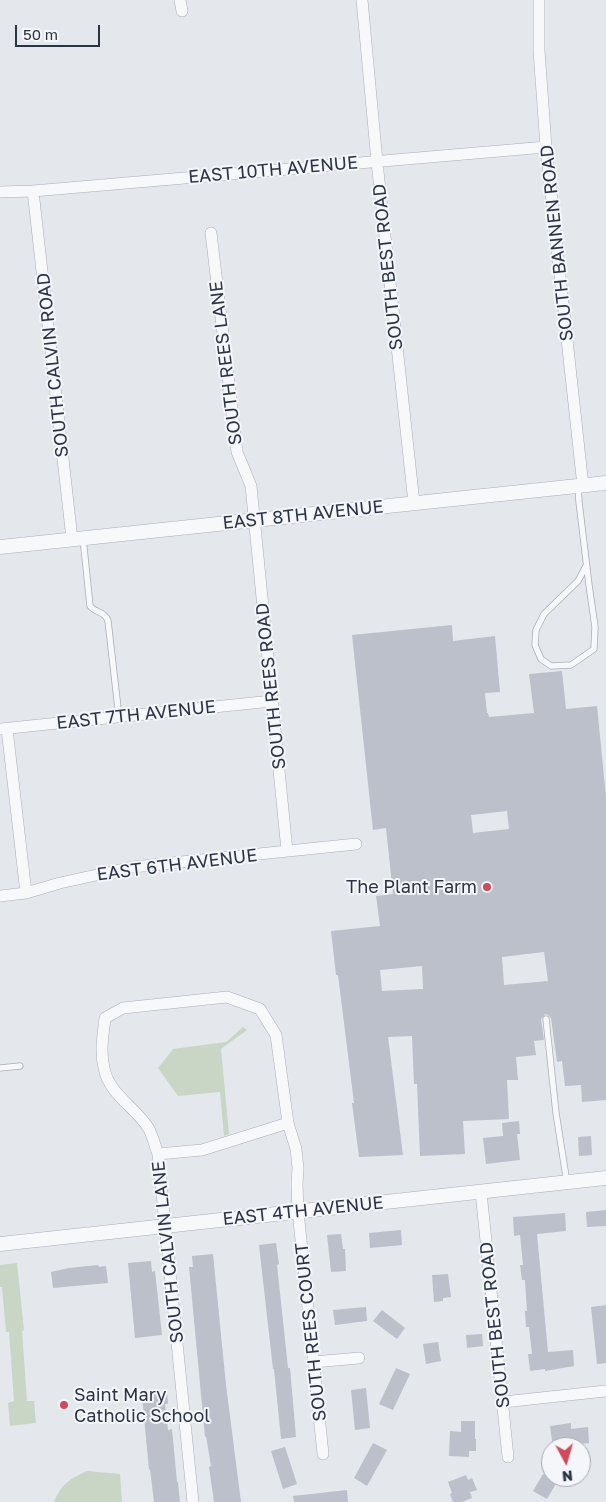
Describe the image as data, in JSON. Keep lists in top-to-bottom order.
{
  "streets": {
    "street": [
      "EAST 10TH AVENUE",
      "SOUTH BANNEN ROAD",
      "SOUTH BEST ROAD",
      "SOUTH REES LANE",
      "SOUTH CALVIN ROAD",
      "EAST 8TH AVENUE",
      "SOUTH REES ROAD",
      "EAST 7TH AVENUE",
      "EAST 6TH AVENUE",
      "EAST 4TH AVENUE",
      "SOUTH CALVIN LANE",
      "SOUTH REES COURT"
    ]
  },
  "crossings": [
    ["EAST 10TH AVENUE", "SOUTH BANNEN ROAD"],
    ["EAST 10TH AVENUE", "SOUTH BEST ROAD"],
    ["EAST 10TH AVENUE", "SOUTH CALVIN ROAD"],
    ["SOUTH BANNEN ROAD", "EAST 8TH AVENUE"],
    ["SOUTH BEST ROAD", "EAST 8TH AVENUE"],
    ["SOUTH BEST ROAD", "EAST 4TH AVENUE"],
    ["SOUTH REES LANE", "EAST 8TH AVENUE"],
    ["SOUTH REES LANE", "SOUTH REES ROAD"],
    ["SOUTH CALVIN ROAD", "EAST 8TH AVENUE"],
    ["EAST 8TH AVENUE", "SOUTH REES ROAD"],
    ["SOUTH REES ROAD", "EAST 7TH AVENUE"],
    ["SOUTH REES ROAD", "EAST 6TH AVENUE"],
    ["EAST 4TH AVENUE", "SOUTH CALVIN LANE"],
    ["EAST 4TH AVENUE", "SOUTH REES COURT"],
    ["SOUTH CALVIN LANE", "SOUTH REES COURT"]
  ],
  "places": ["The Plant Farm", "Saint Mary Catholic School"],
  "scale_bar": "50 m",
  "north": "bottom"
}
